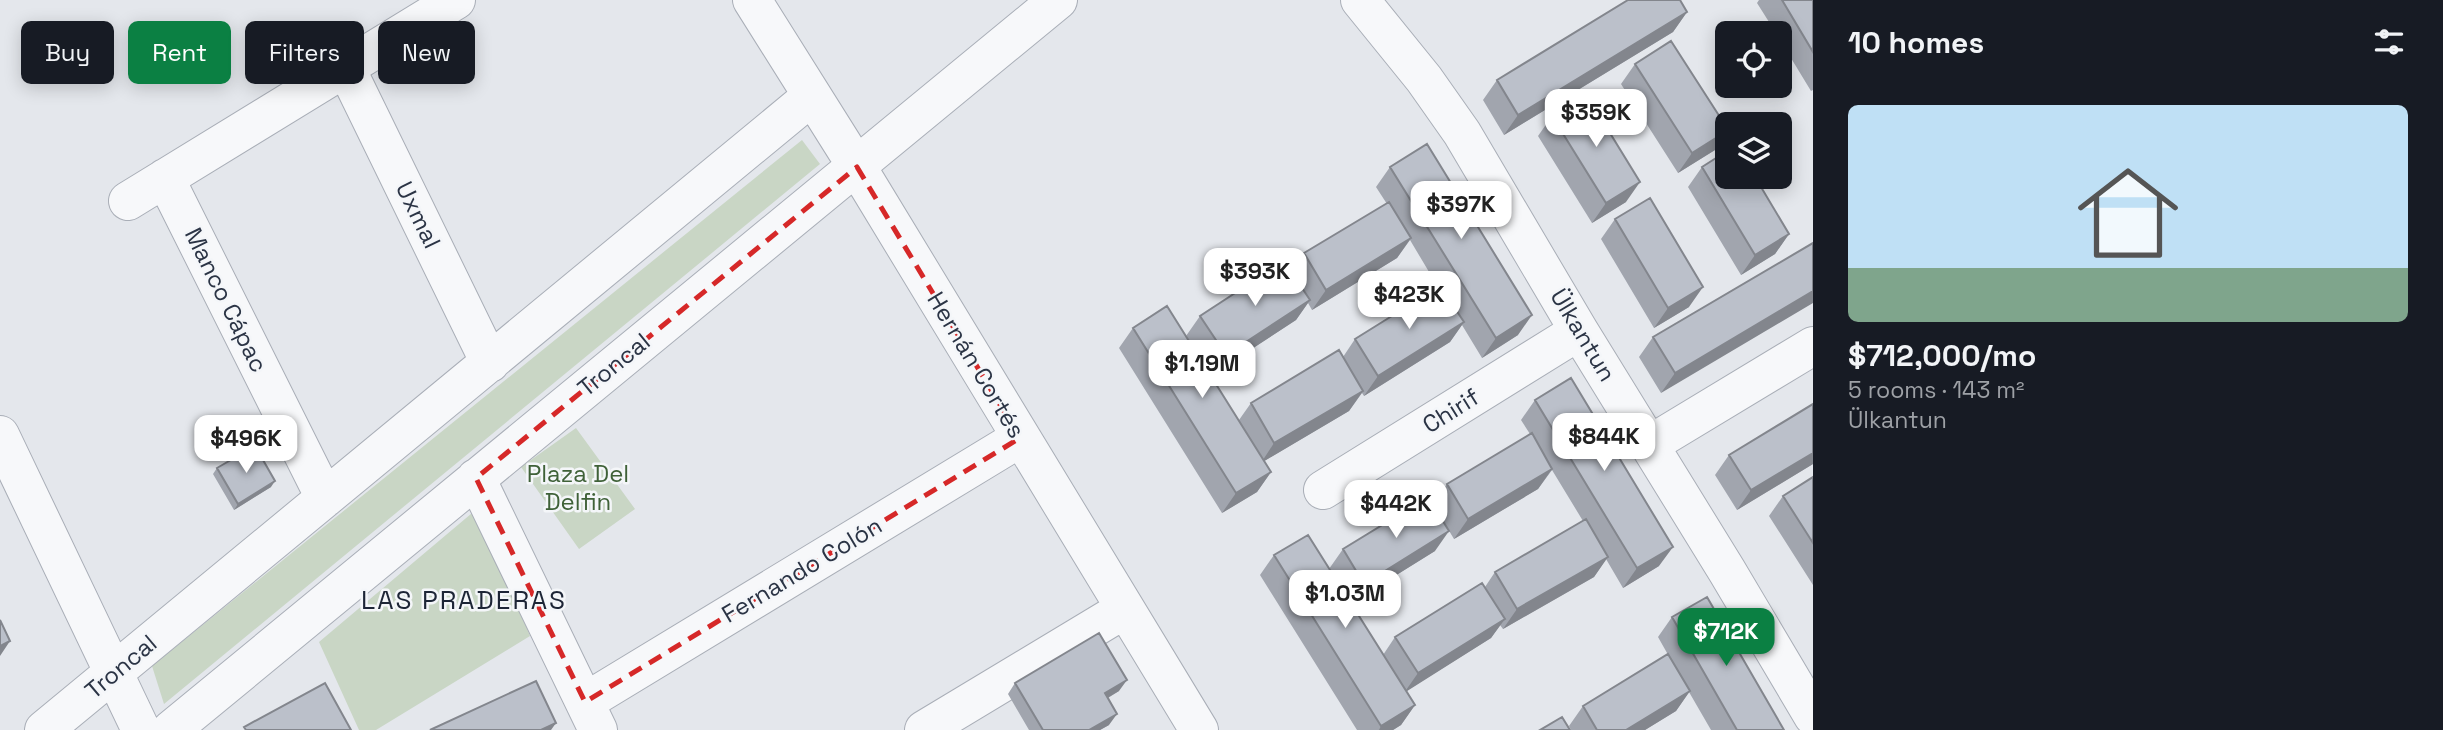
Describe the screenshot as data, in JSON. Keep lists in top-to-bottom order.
{
  "streets": {
    "street": [
      "Uxmal",
      "Manco Cápac",
      "Ülkantun",
      "Troncal",
      "Hernán Cortés",
      "Chirif",
      "Fernando Colón"
    ]
  },
  "crossings": [
    ["Uxmal", "Troncal"],
    ["Manco Cápac", "Troncal"],
    ["Ülkantun", "Chirif"],
    ["Troncal", "Hernán Cortés"],
    ["Hernán Cortés", "Fernando Colón"]
  ],
  "districts": ["LAS PRADERAS"],
  "parks": ["Plaza Del Delfin"],
  "page": {
    "heading": "10 homes",
    "chip": [
      "Buy",
      "Rent",
      "Filters",
      "New"
    ],
    "list": [
      {
        "name": "$712,000/mo",
        "note": "5 rooms · 143 m² · Ülkantun"
      }
    ],
    "price": [
      "$359K",
      "$397K",
      "$393K",
      "$423K",
      "$1.19M",
      "$844K",
      "$496K",
      "$442K",
      "$1.03M",
      "$712K"
    ]
  }
}
